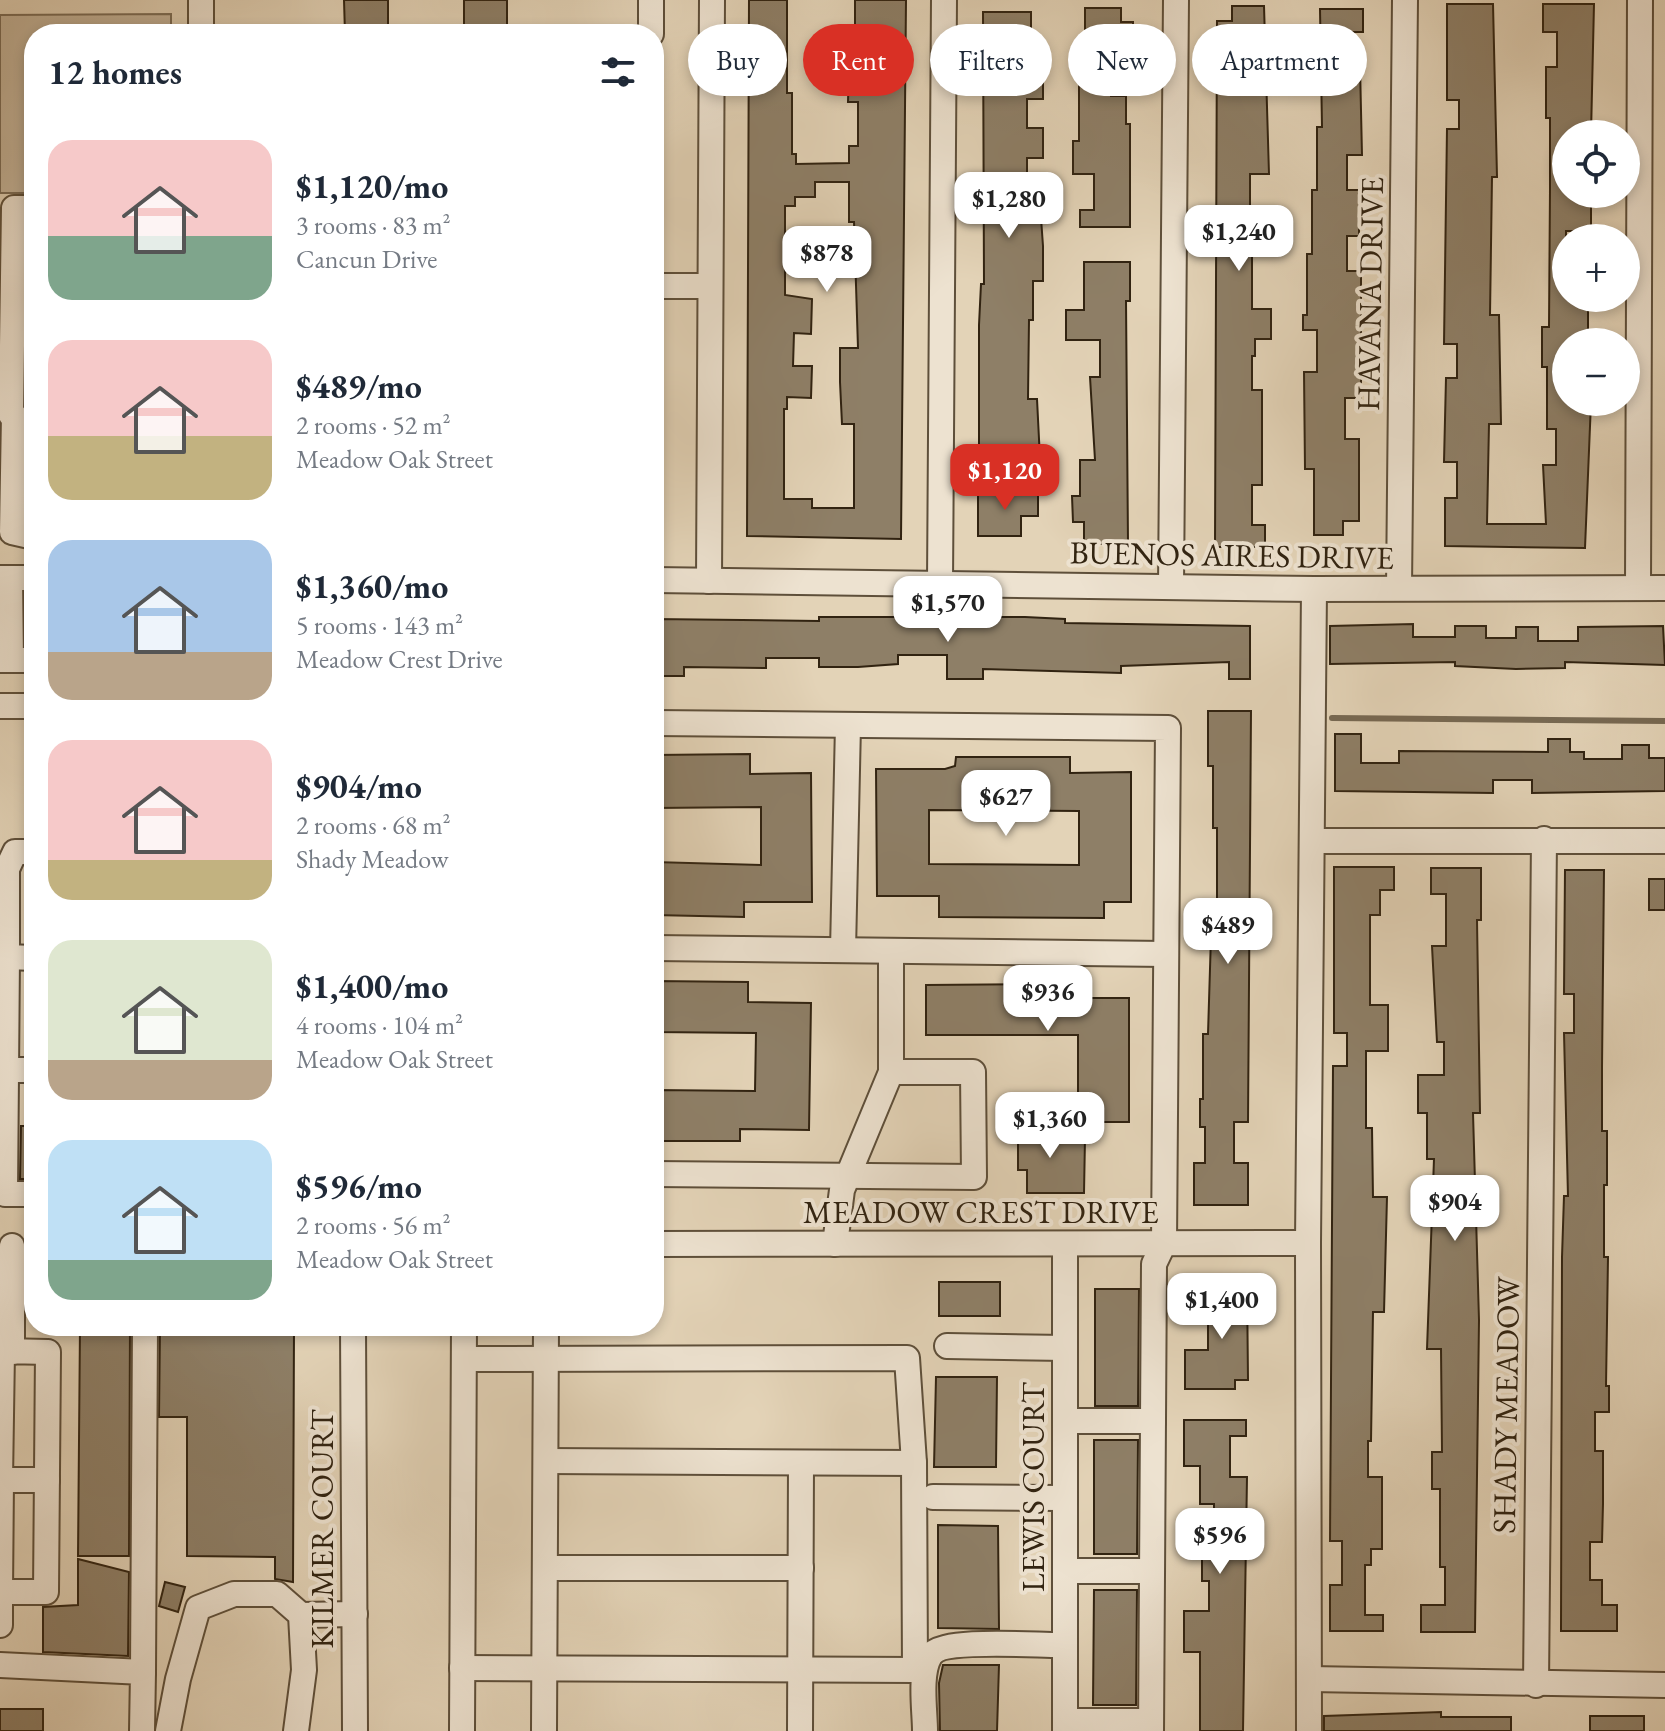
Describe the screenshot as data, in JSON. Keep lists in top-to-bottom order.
{
  "streets": {
    "street": [
      "HAVANA DRIVE",
      "BUENOS AIRES DRIVE",
      "MEADOW CREST DRIVE",
      "SHADY MEADOW",
      "LEWIS COURT",
      "KILMER COURT"
    ]
  },
  "crossings": [
    ["HAVANA DRIVE", "BUENOS AIRES DRIVE"],
    ["MEADOW CREST DRIVE", "LEWIS COURT"]
  ],
  "page": {
    "chip": [
      "Buy",
      "Rent",
      "Filters",
      "New",
      "Apartment"
    ],
    "heading": "12 homes",
    "map_buttons": ["+", "−"],
    "list": [
      {
        "name": "$1,120/mo",
        "note": "3 rooms · 83 m² · Cancun Drive"
      },
      {
        "name": "$489/mo",
        "note": "2 rooms · 52 m² · Meadow Oak Street"
      },
      {
        "name": "$1,360/mo",
        "note": "5 rooms · 143 m² · Meadow Crest Drive"
      },
      {
        "name": "$904/mo",
        "note": "2 rooms · 68 m² · Shady Meadow"
      },
      {
        "name": "$1,400/mo",
        "note": "4 rooms · 104 m² · Meadow Oak Street"
      },
      {
        "name": "$596/mo",
        "note": "2 rooms · 56 m² · Meadow Oak Street"
      }
    ],
    "price": [
      "$1,280",
      "$1,240",
      "$878",
      "$1,120",
      "$1,570",
      "$627",
      "$489",
      "$936",
      "$1,360",
      "$904",
      "$1,400",
      "$596"
    ]
  }
}
